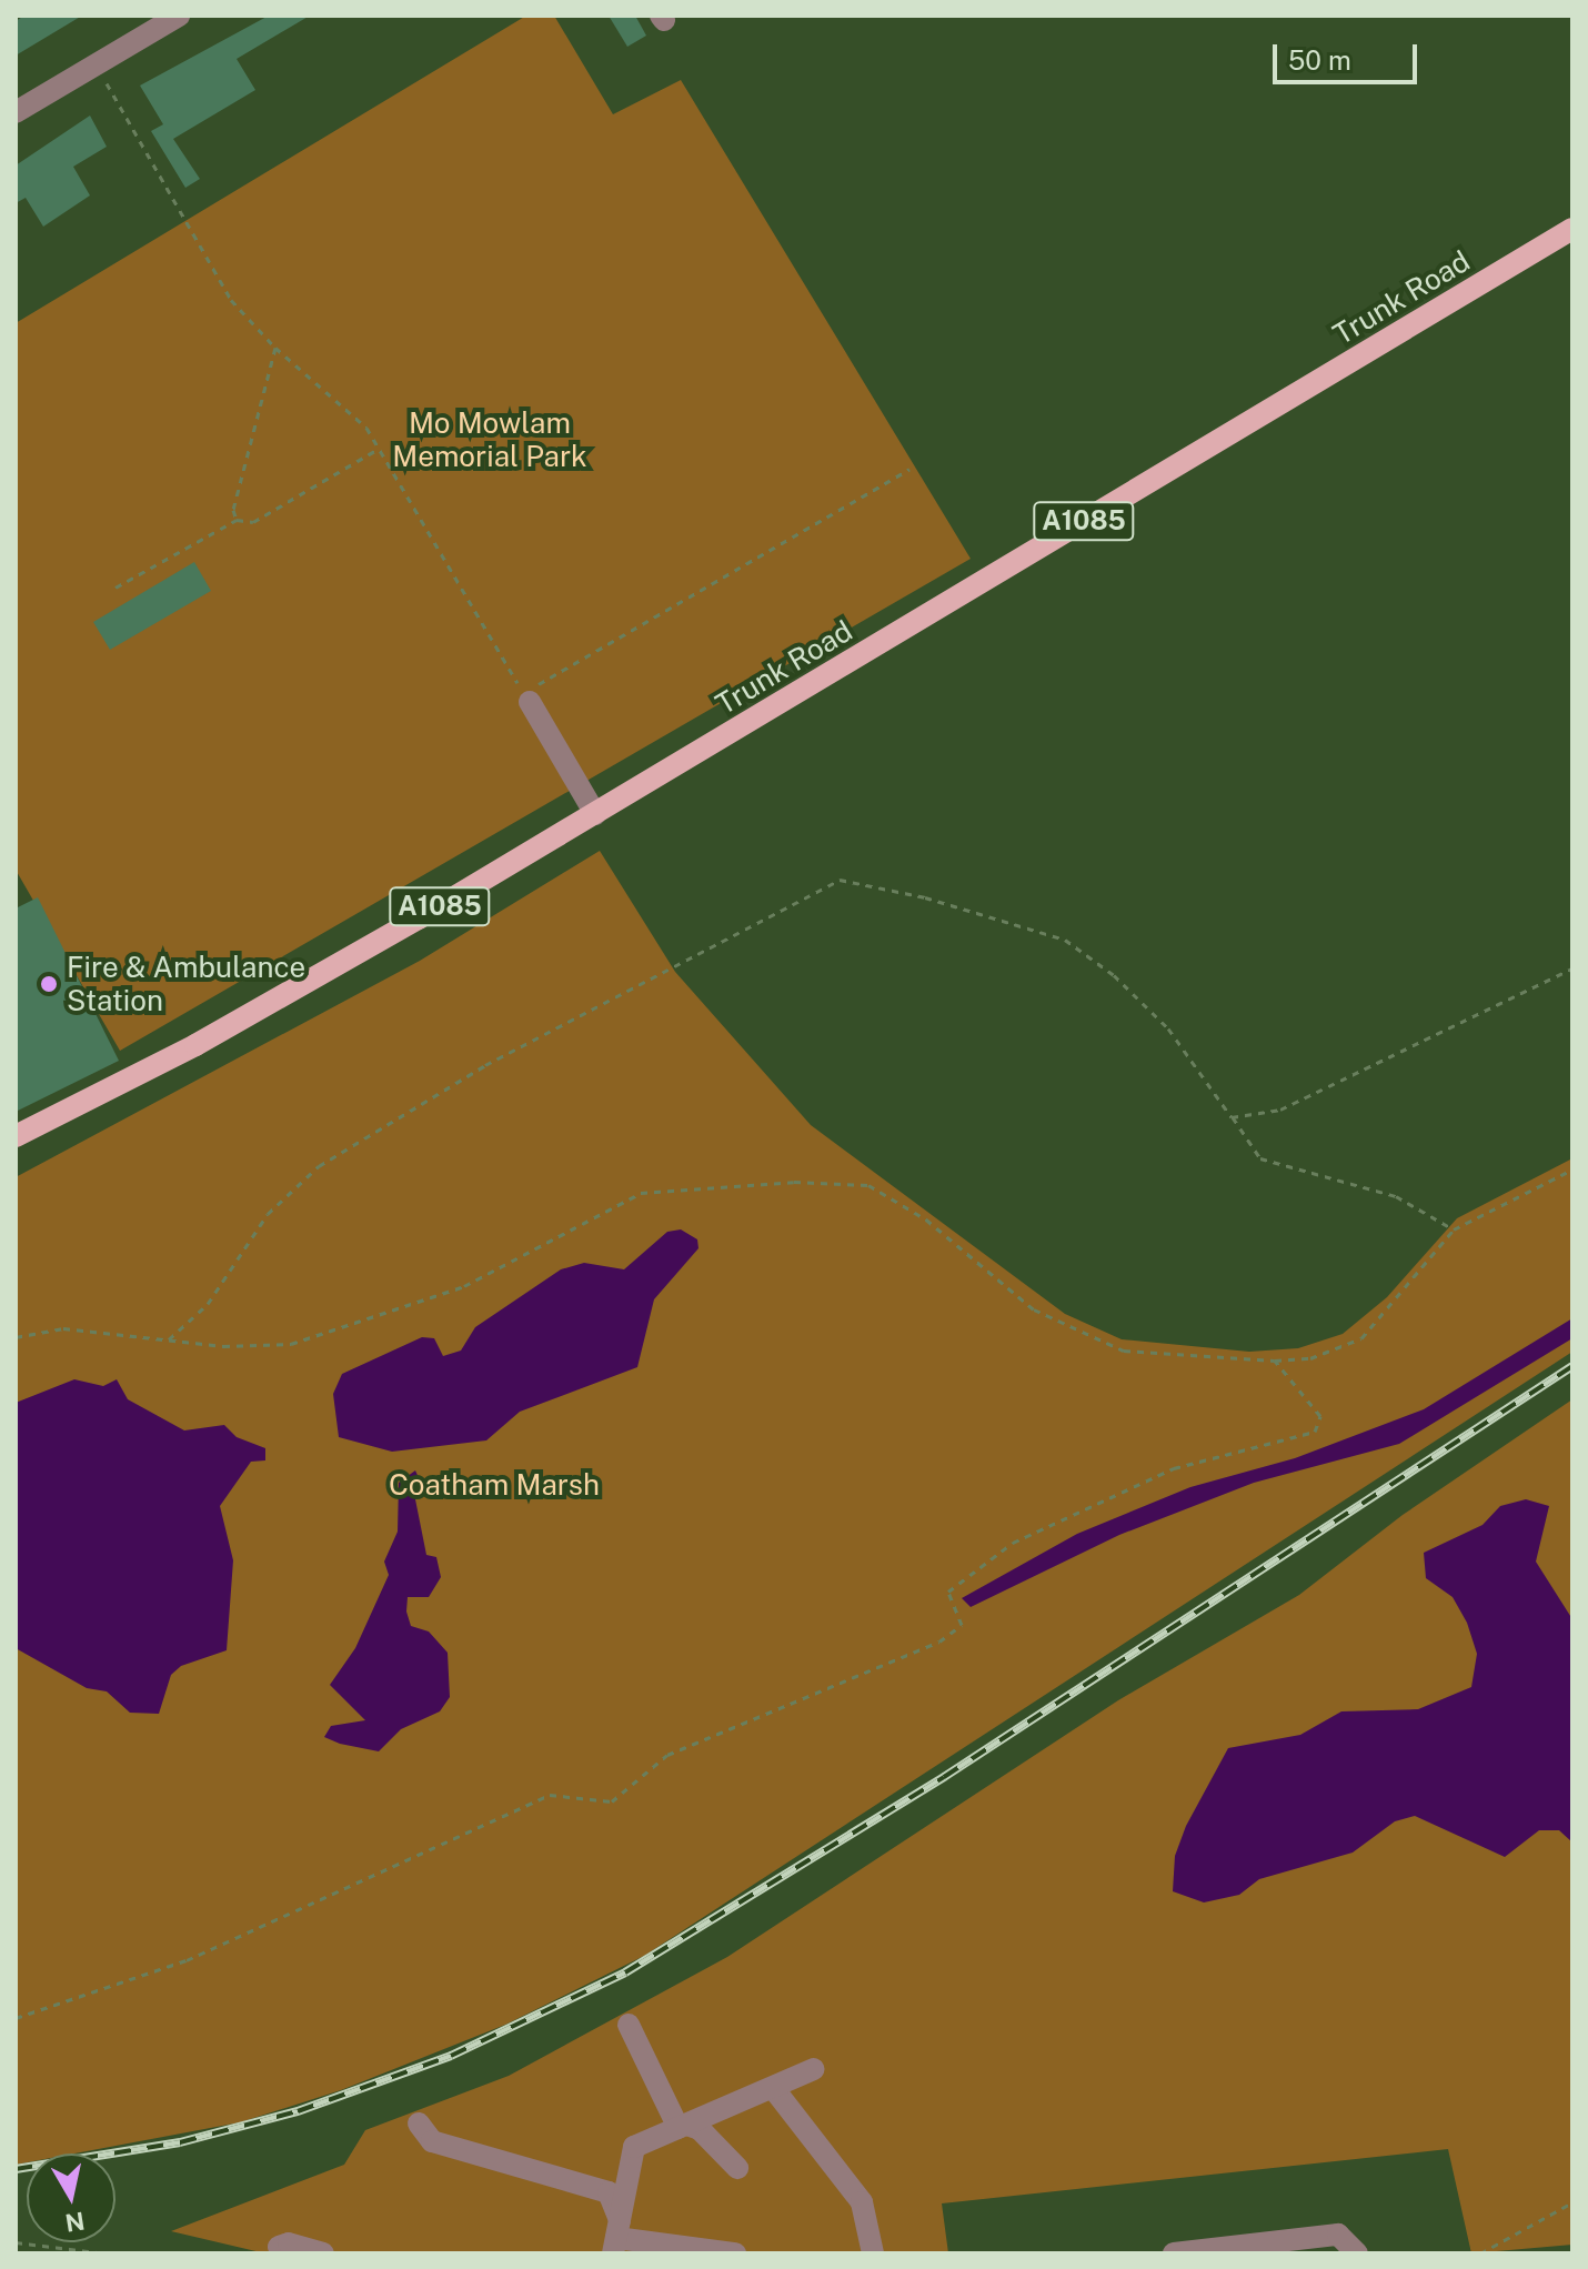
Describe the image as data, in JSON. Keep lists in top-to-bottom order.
{
  "streets": {
    "main road": ["Trunk Road", "A1085"]
  },
  "parks": ["Mo Mowlam Memorial Park", "Coatham Marsh"],
  "places": ["Fire & Ambulance Station"],
  "scale_bar": "50 m",
  "north": "bottom"
}
